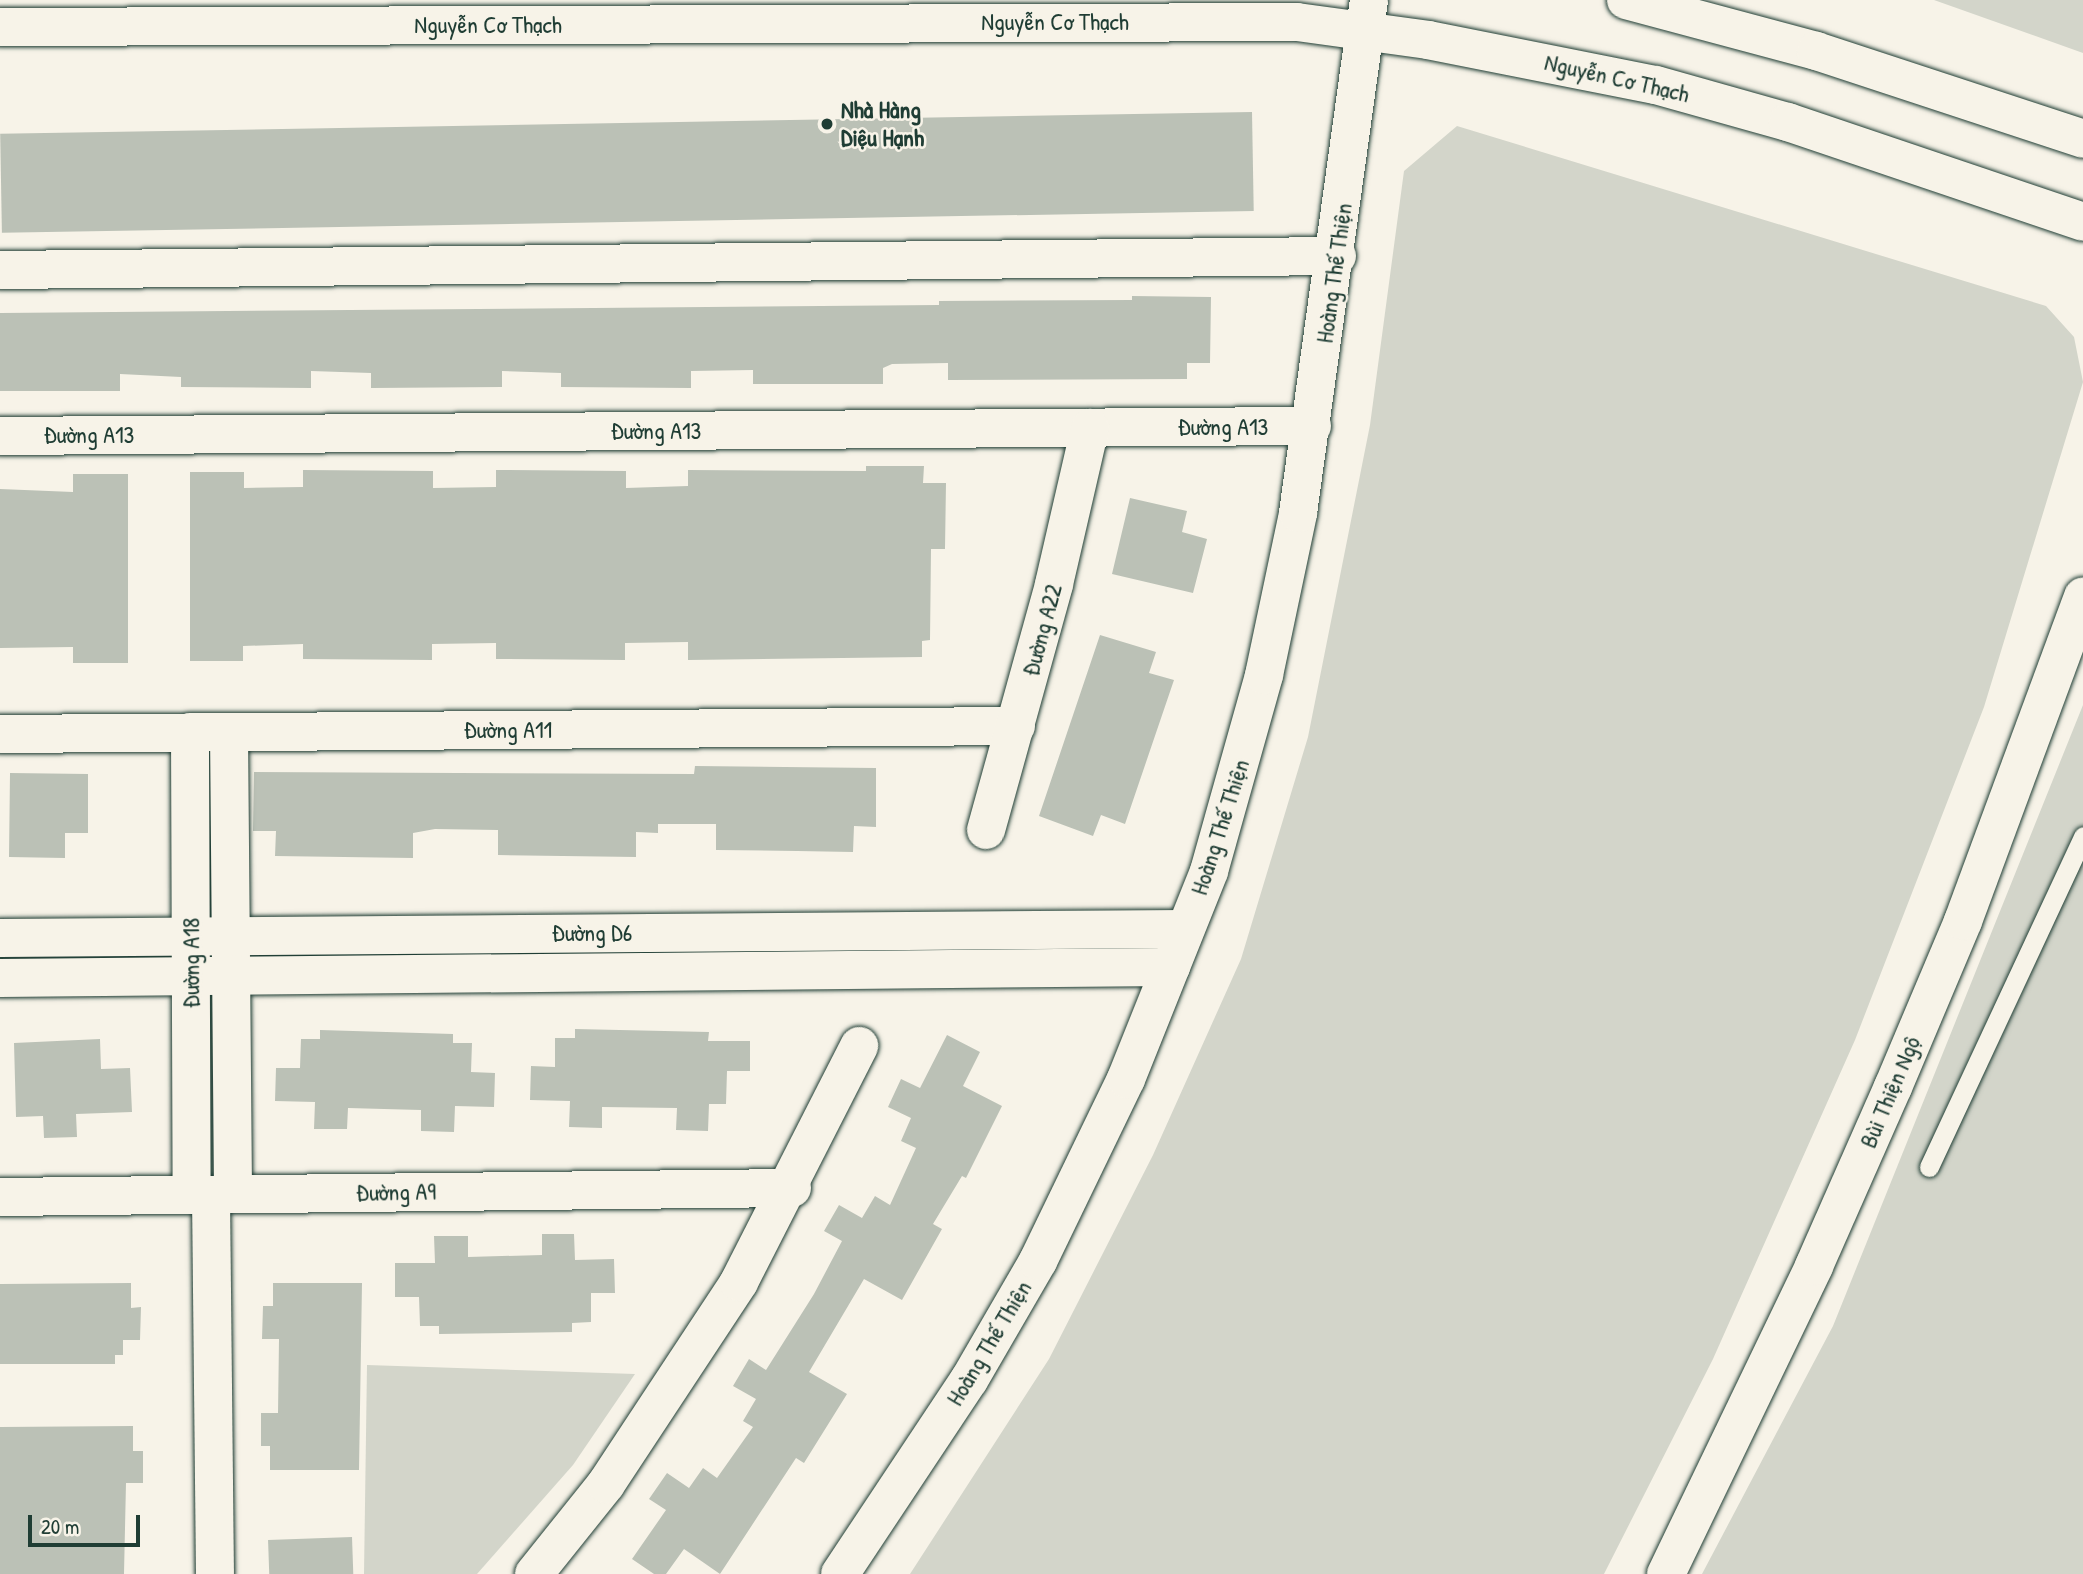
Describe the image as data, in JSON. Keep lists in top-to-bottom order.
{
  "streets": {
    "street": [
      "Nguyễn Cơ Thạch",
      "Hoàng Thế Thiện",
      "Đường A13",
      "Đường A22",
      "Đường A11",
      "Đường D6",
      "Đường A18",
      "Bùi Thiện Ngộ",
      "Đường A9"
    ]
  },
  "crossings": [
    ["Nguyễn Cơ Thạch", "Hoàng Thế Thiện"],
    ["Hoàng Thế Thiện", "Đường A13"],
    ["Hoàng Thế Thiện", "Đường D6"],
    ["Đường A13", "Đường A22"],
    ["Đường A22", "Đường A11"],
    ["Đường A11", "Đường A18"],
    ["Đường D6", "Đường A18"],
    ["Đường A18", "Đường A9"]
  ],
  "places": ["Nhà Hàng Diệu Hạnh"],
  "scale_bar": "20 m"
}
